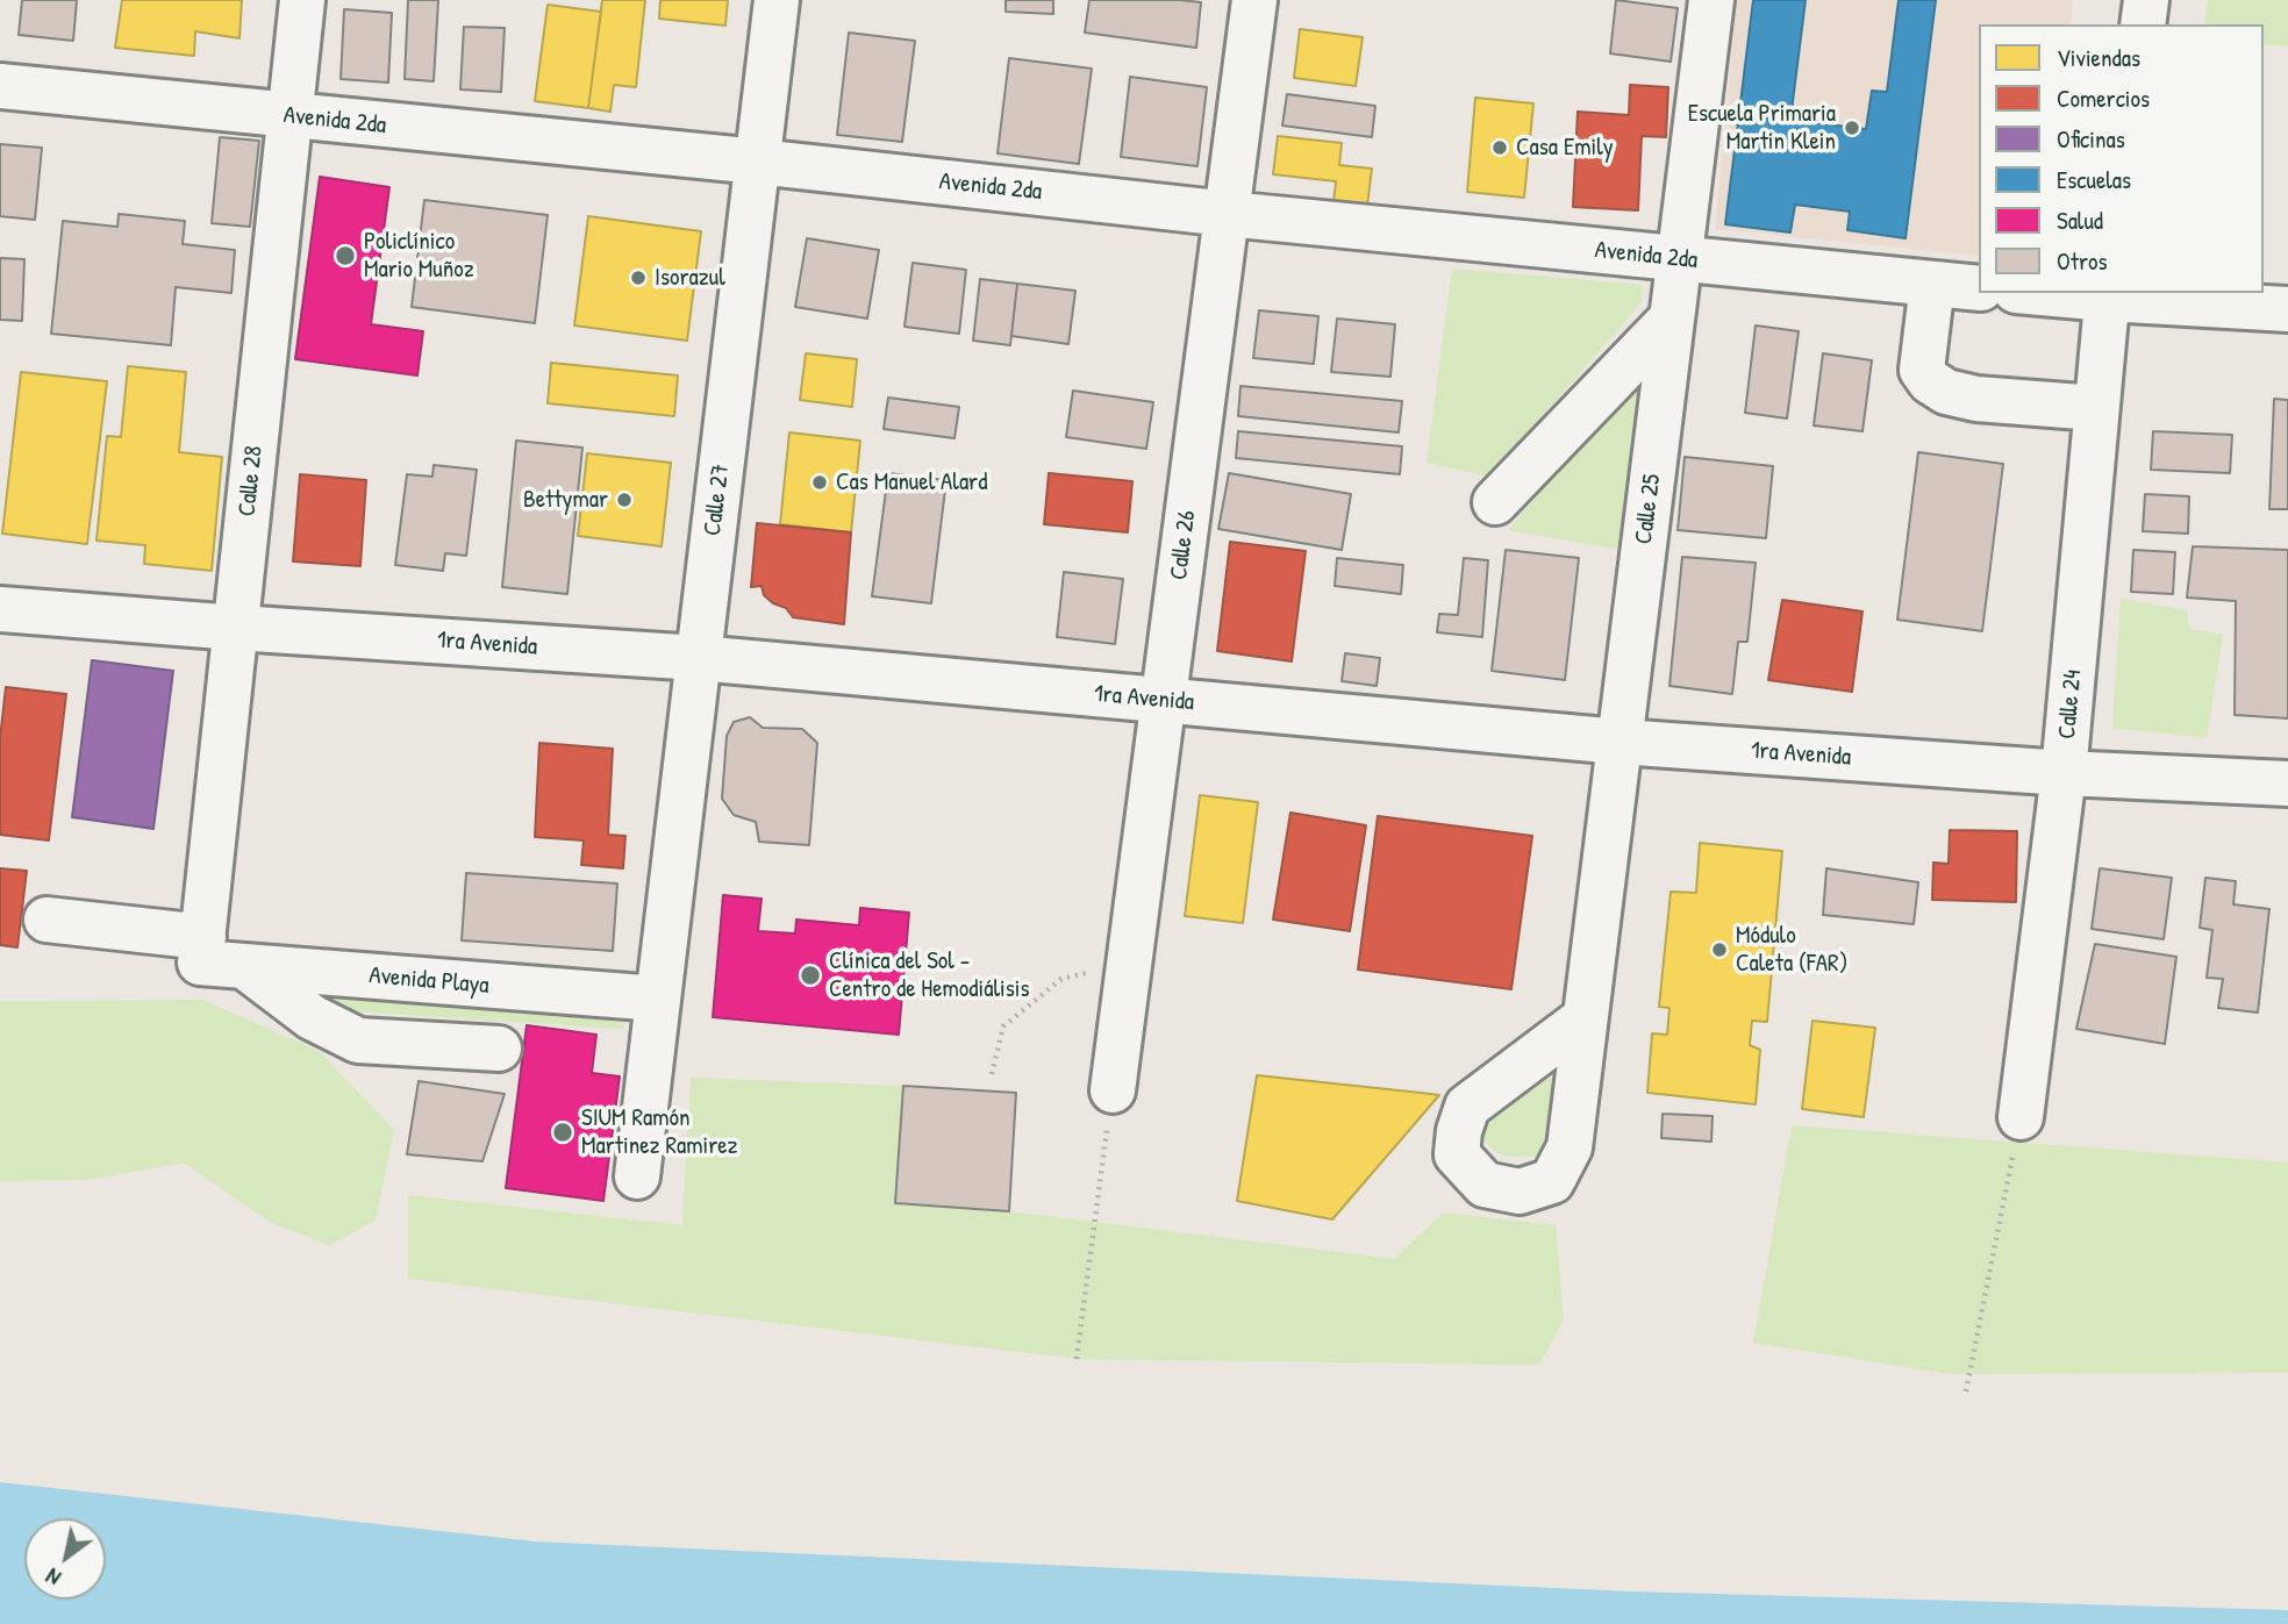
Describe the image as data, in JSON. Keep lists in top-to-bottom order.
{
  "streets": {
    "street": [
      "Avenida 2da",
      "Calle 28",
      "Calle 27",
      "Calle 25",
      "Calle 26",
      "1ra Avenida",
      "Calle 24",
      "Avenida Playa"
    ]
  },
  "crossings": [
    ["Avenida 2da", "Calle 28"],
    ["Avenida 2da", "Calle 27"],
    ["Avenida 2da", "Calle 25"],
    ["Avenida 2da", "Calle 26"],
    ["Calle 28", "1ra Avenida"],
    ["Calle 28", "Avenida Playa"],
    ["Calle 27", "1ra Avenida"],
    ["Calle 27", "Avenida Playa"],
    ["Calle 25", "1ra Avenida"],
    ["Calle 26", "1ra Avenida"],
    ["1ra Avenida", "Calle 24"]
  ],
  "places": [
    "Escuela Primaria Martin Klein",
    "Casa Emily",
    "Policlínico Mario Muñoz",
    "Isorazul",
    "Cas Manuel Alard",
    "Bettymar",
    "Módulo Caleta (FAR)",
    "Clínica del Sol - Centro de Hemodiálisis",
    "SIUM Ramón Martinez Ramirez"
  ],
  "legend": [
    "Viviendas",
    "Comercios",
    "Oficinas",
    "Escuelas",
    "Salud",
    "Otros"
  ],
  "north": "bottom left"
}
